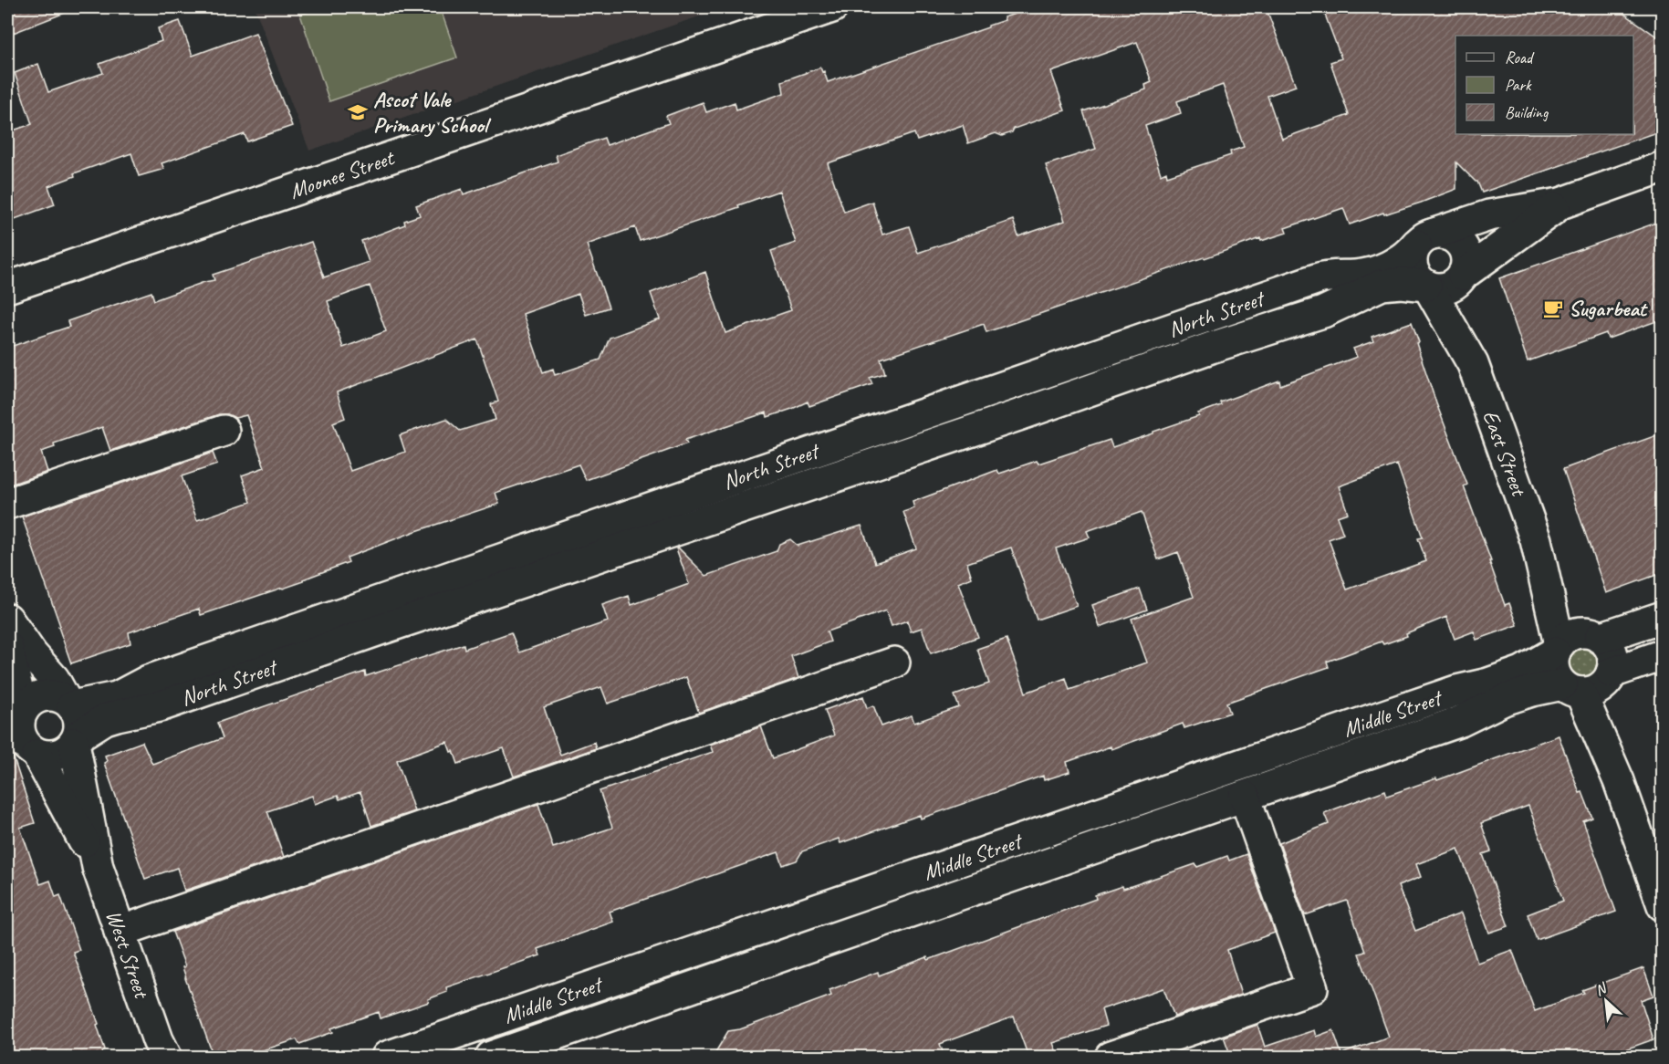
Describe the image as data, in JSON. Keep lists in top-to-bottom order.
{
  "streets": {
    "street": [
      "Moonee Street",
      "North Street",
      "East Street",
      "Middle Street",
      "West Street"
    ]
  },
  "crossings": [
    ["North Street", "East Street"],
    ["North Street", "West Street"],
    ["East Street", "Middle Street"]
  ],
  "places": {
    "school or university": ["Ascot Vale Primary School"],
    "cafe": ["Sugarbeat"]
  },
  "legend": ["Road", "Park", "Building"],
  "north": "top left"
}
